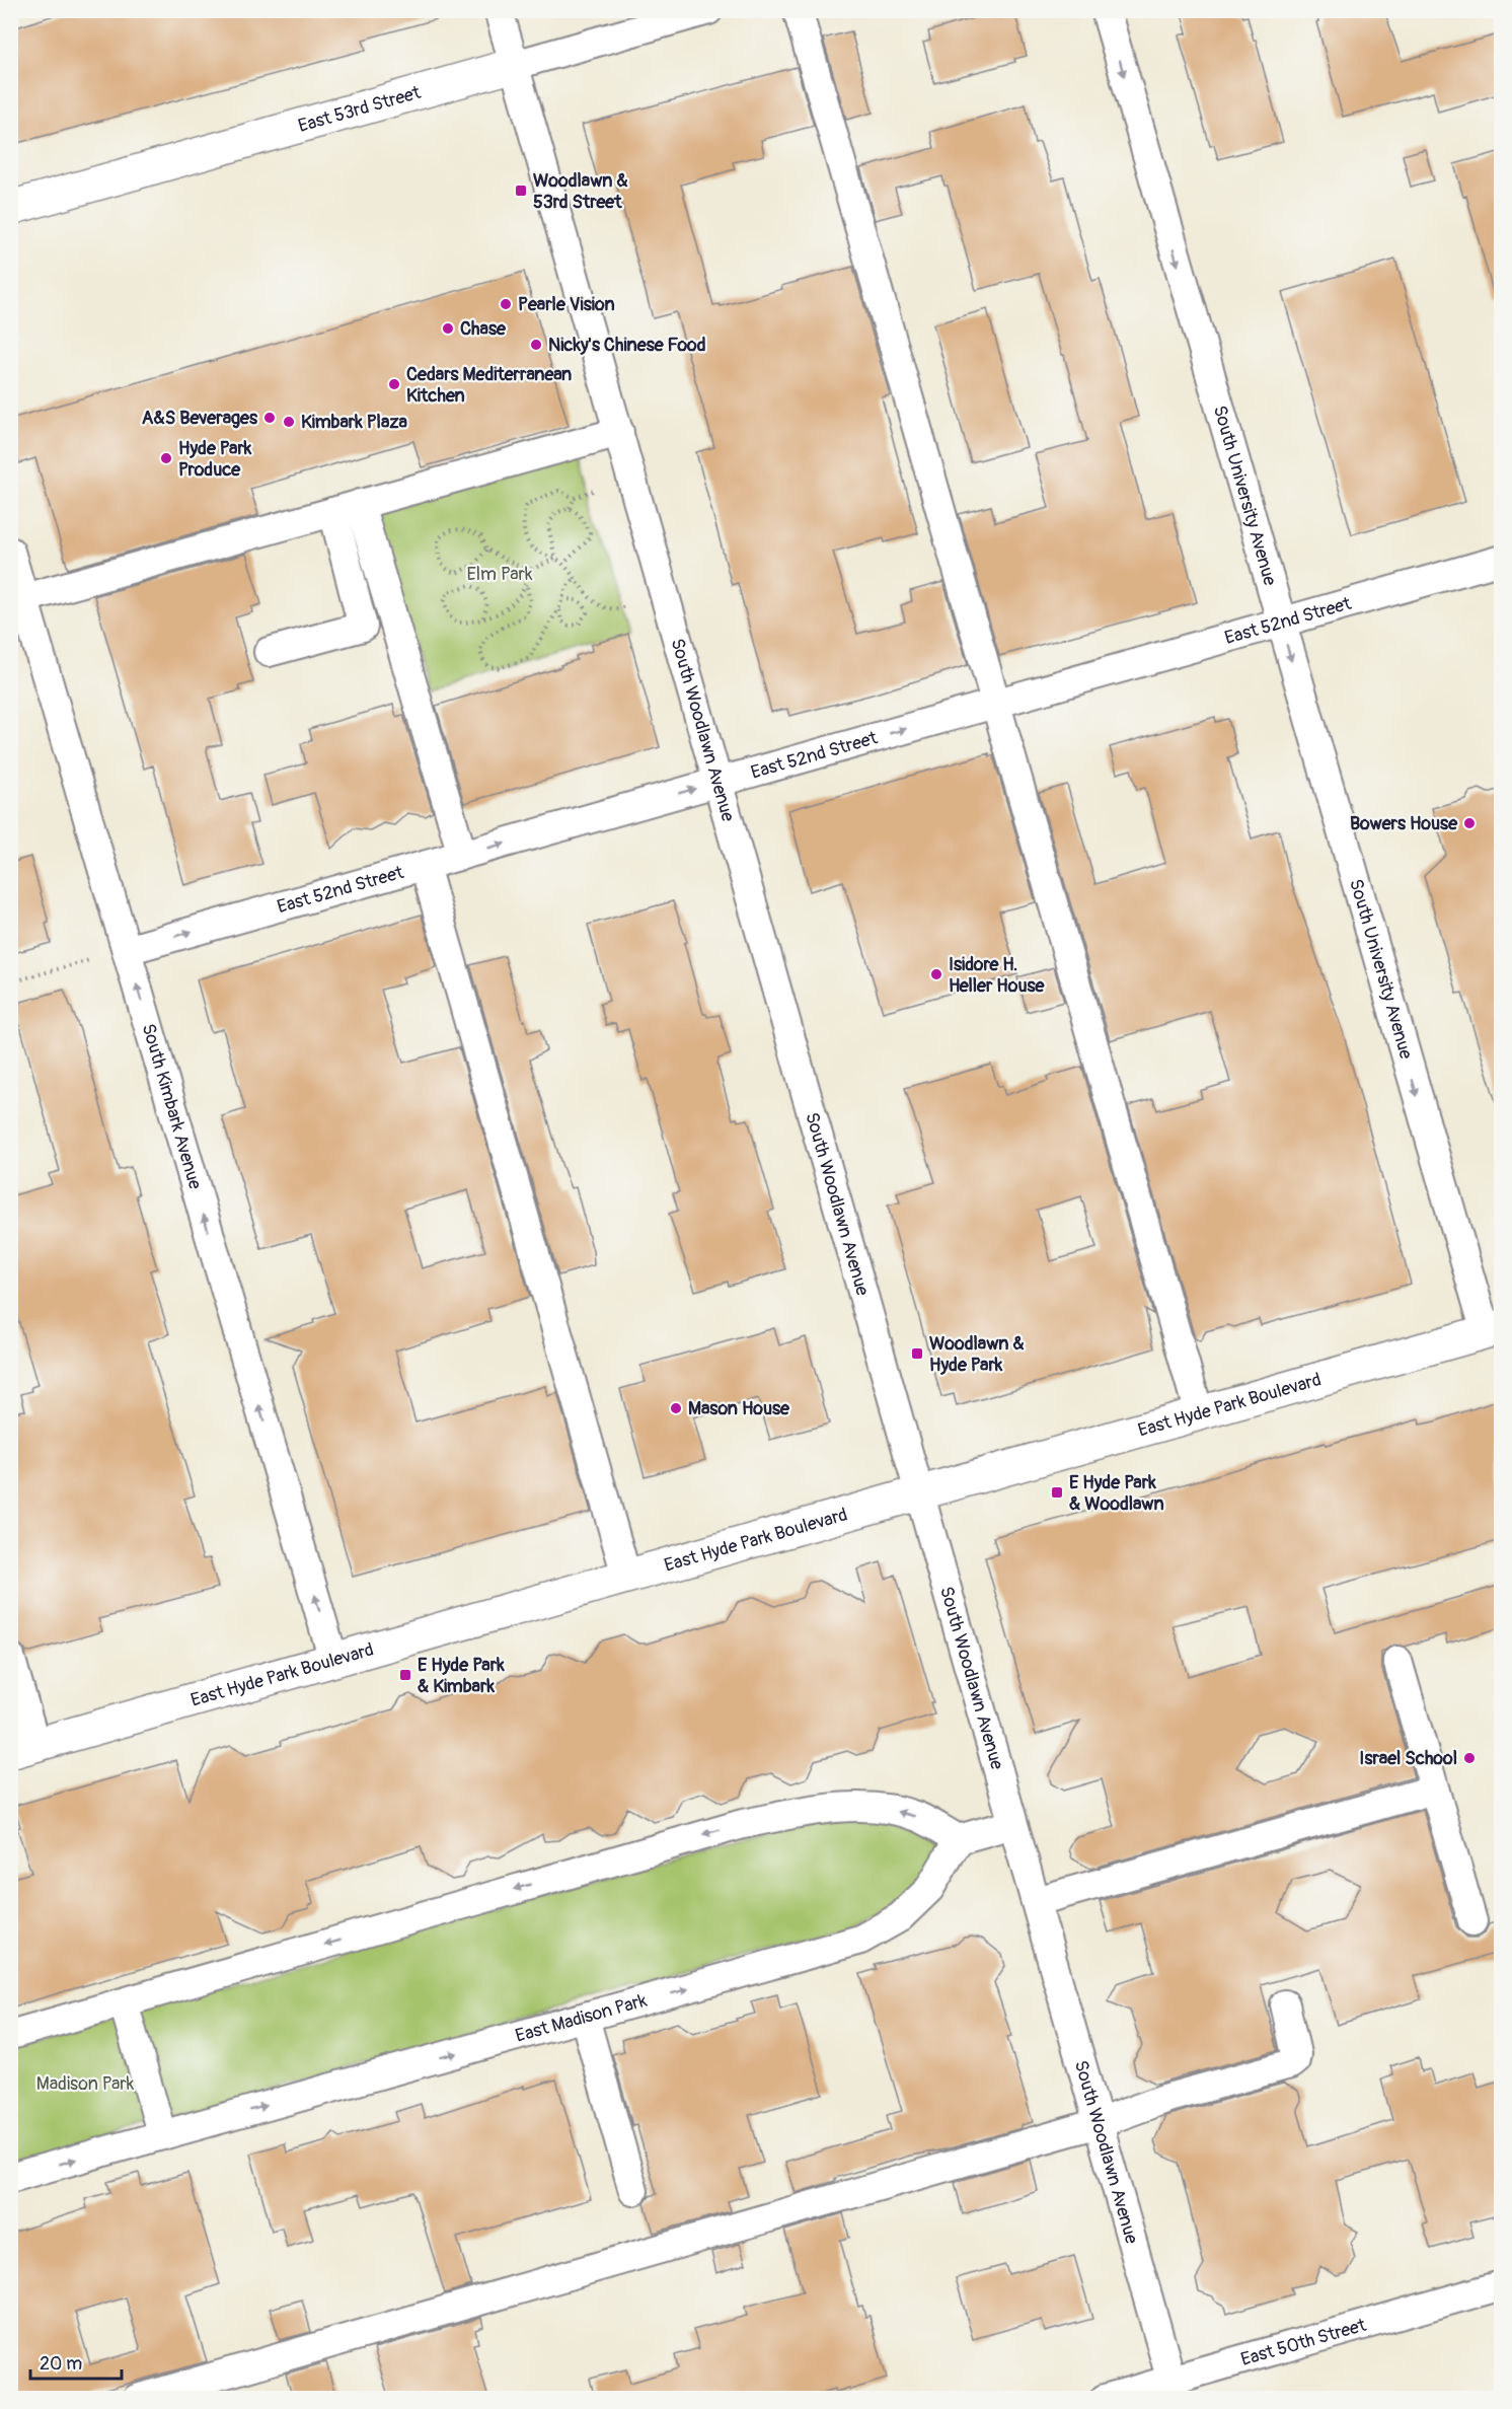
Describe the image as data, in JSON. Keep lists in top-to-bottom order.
{
  "streets": {
    "main road": ["East 53rd Street", "East Hyde Park Boulevard"],
    "street": [
      "South University Avenue",
      "East 52nd Street",
      "South Woodlawn Avenue",
      "South Kimbark Avenue",
      "East Madison Park",
      "East 50th Street"
    ]
  },
  "crossings": [
    ["East 53rd Street", "South Woodlawn Avenue"],
    ["South University Avenue", "East 52nd Street"],
    ["South University Avenue", "East Hyde Park Boulevard"],
    ["East 52nd Street", "South Woodlawn Avenue"],
    ["East 52nd Street", "South Kimbark Avenue"],
    ["South Woodlawn Avenue", "East Hyde Park Boulevard"],
    ["South Woodlawn Avenue", "East 50th Street"],
    ["South Kimbark Avenue", "East Hyde Park Boulevard"]
  ],
  "one_way": ["South University Avenue", "East 52nd Street", "South Kimbark Avenue"],
  "parks": ["Elm Park", "Madison Park"],
  "places": {
    "transit": [
      "Woodlawn & 53rd Street",
      "Woodlawn & Hyde Park",
      "E Hyde Park & Woodlawn",
      "E Hyde Park & Kimbark"
    ],
    "other": [
      "Pearle Vision",
      "Chase",
      "Nicky's Chinese Food",
      "Cedars Mediterranean Kitchen",
      "A&S Beverages",
      "Kimbark Plaza",
      "Hyde Park Produce",
      "Bowers House",
      "Isidore H. Heller House",
      "Mason House",
      "Israel School"
    ]
  },
  "scale_bar": "20 m"
}
